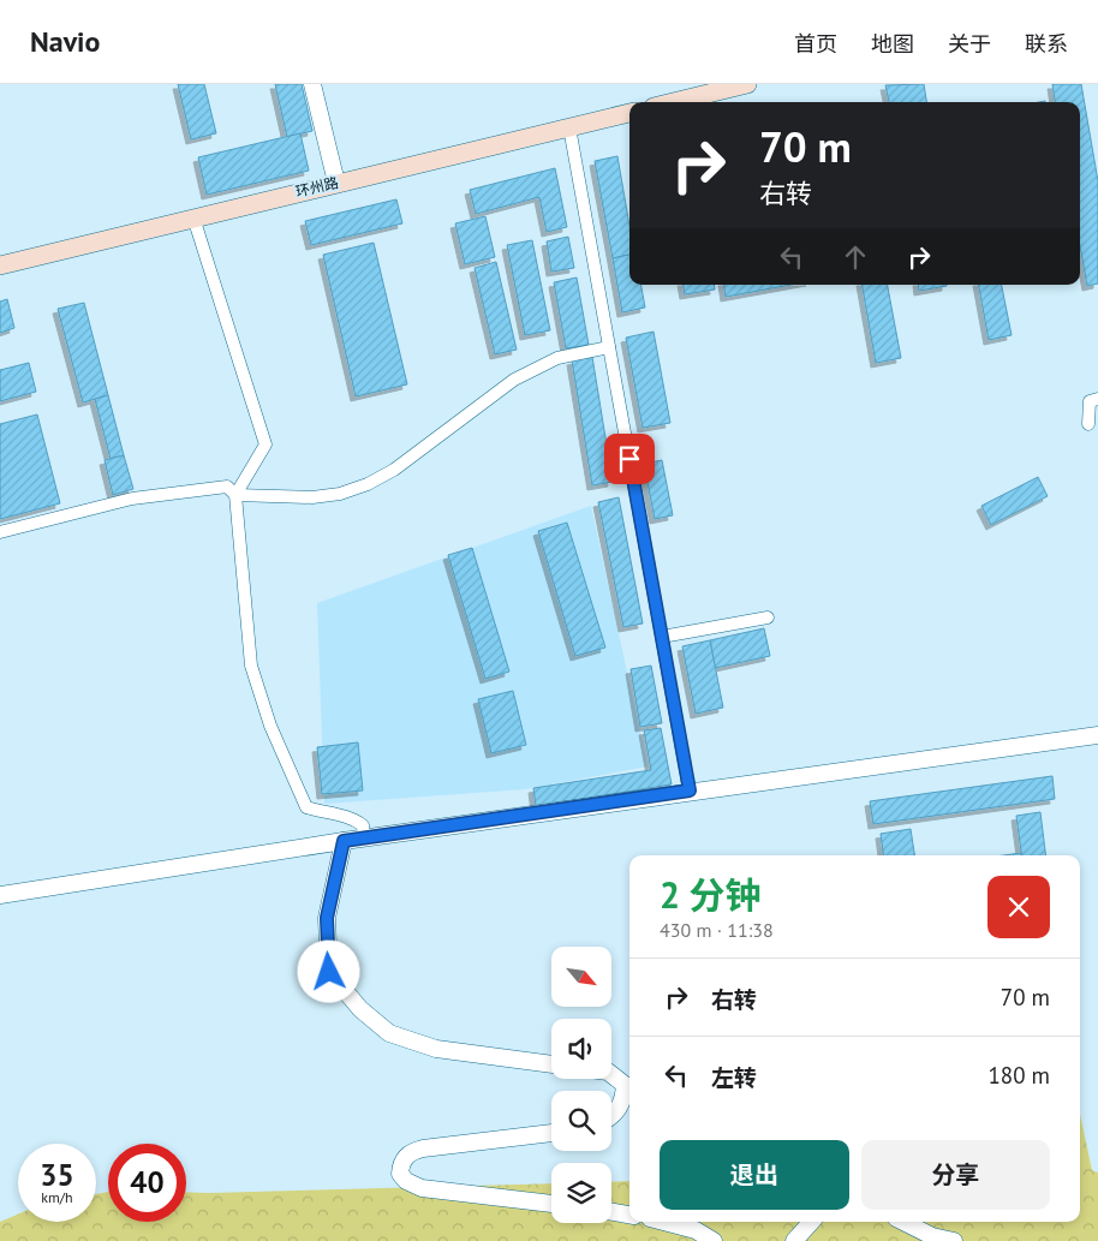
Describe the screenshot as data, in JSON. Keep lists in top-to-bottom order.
{
  "streets": {
    "main road": ["环州路"]
  },
  "north": "bottom right",
  "page": {
    "header": "Navio",
    "nav": [
      "首页",
      "地图",
      "关于",
      "联系"
    ],
    "turn": ["70 m", "右转"],
    "heading": ["2 分钟", "430 m · 11:38"],
    "list": [
      {
        "name": "右转",
        "value": "70 m"
      },
      {
        "name": "左转",
        "value": "180 m"
      }
    ],
    "buttons": ["退出", "分享"],
    "speed": "35 km/h",
    "limit": "40"
  }
}
